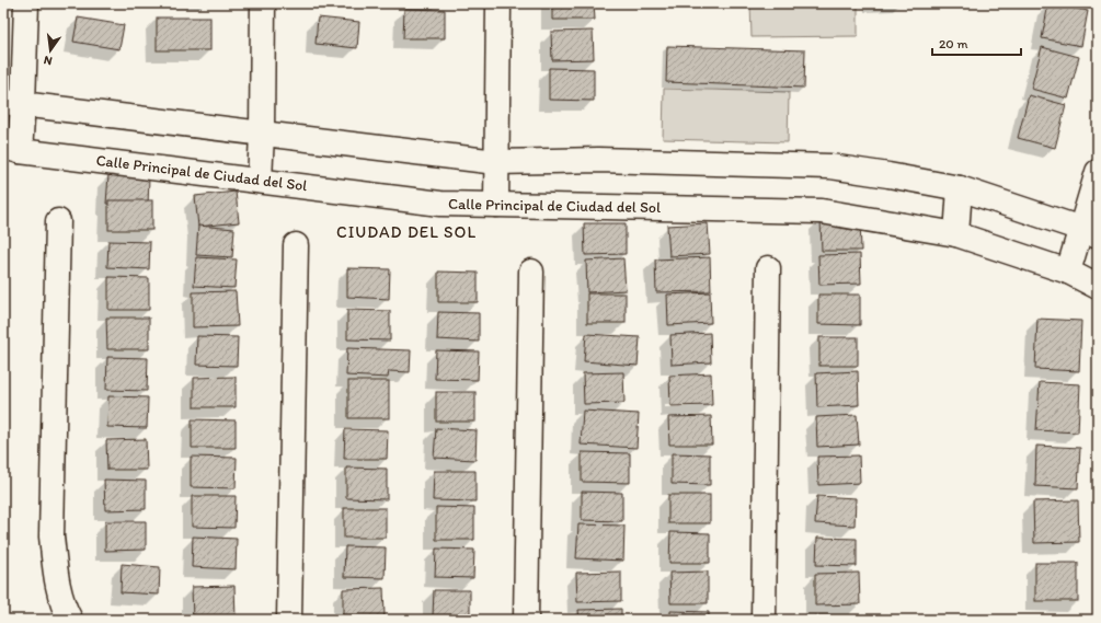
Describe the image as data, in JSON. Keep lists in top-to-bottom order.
{
  "streets": {
    "street": ["Calle Principal de Ciudad del Sol"]
  },
  "districts": ["CIUDAD DEL SOL"],
  "scale_bar": "20 m",
  "north": "bottom"
}
